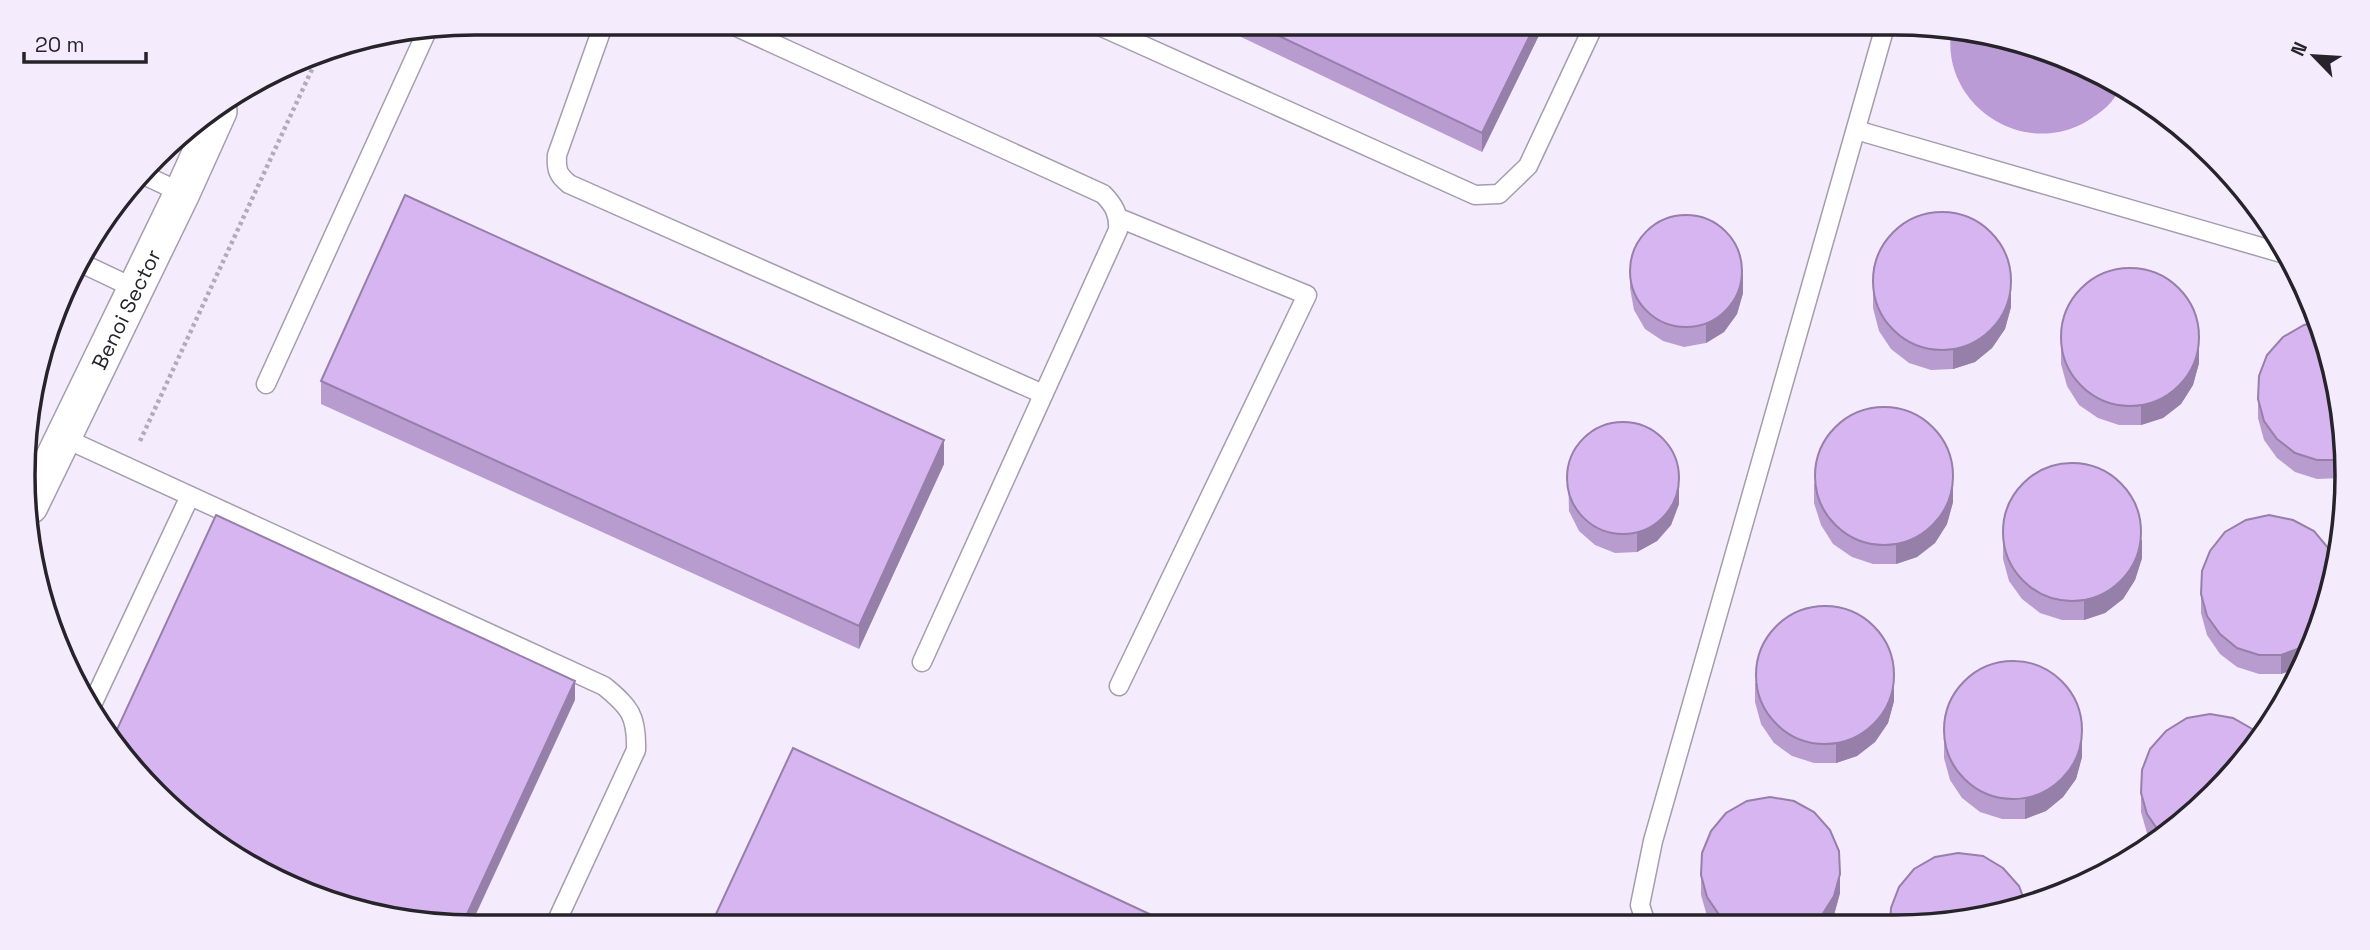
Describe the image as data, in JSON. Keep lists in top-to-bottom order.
{
  "streets": {
    "street": ["Benoi Sector"]
  },
  "scale_bar": "20 m",
  "north": "top left"
}
